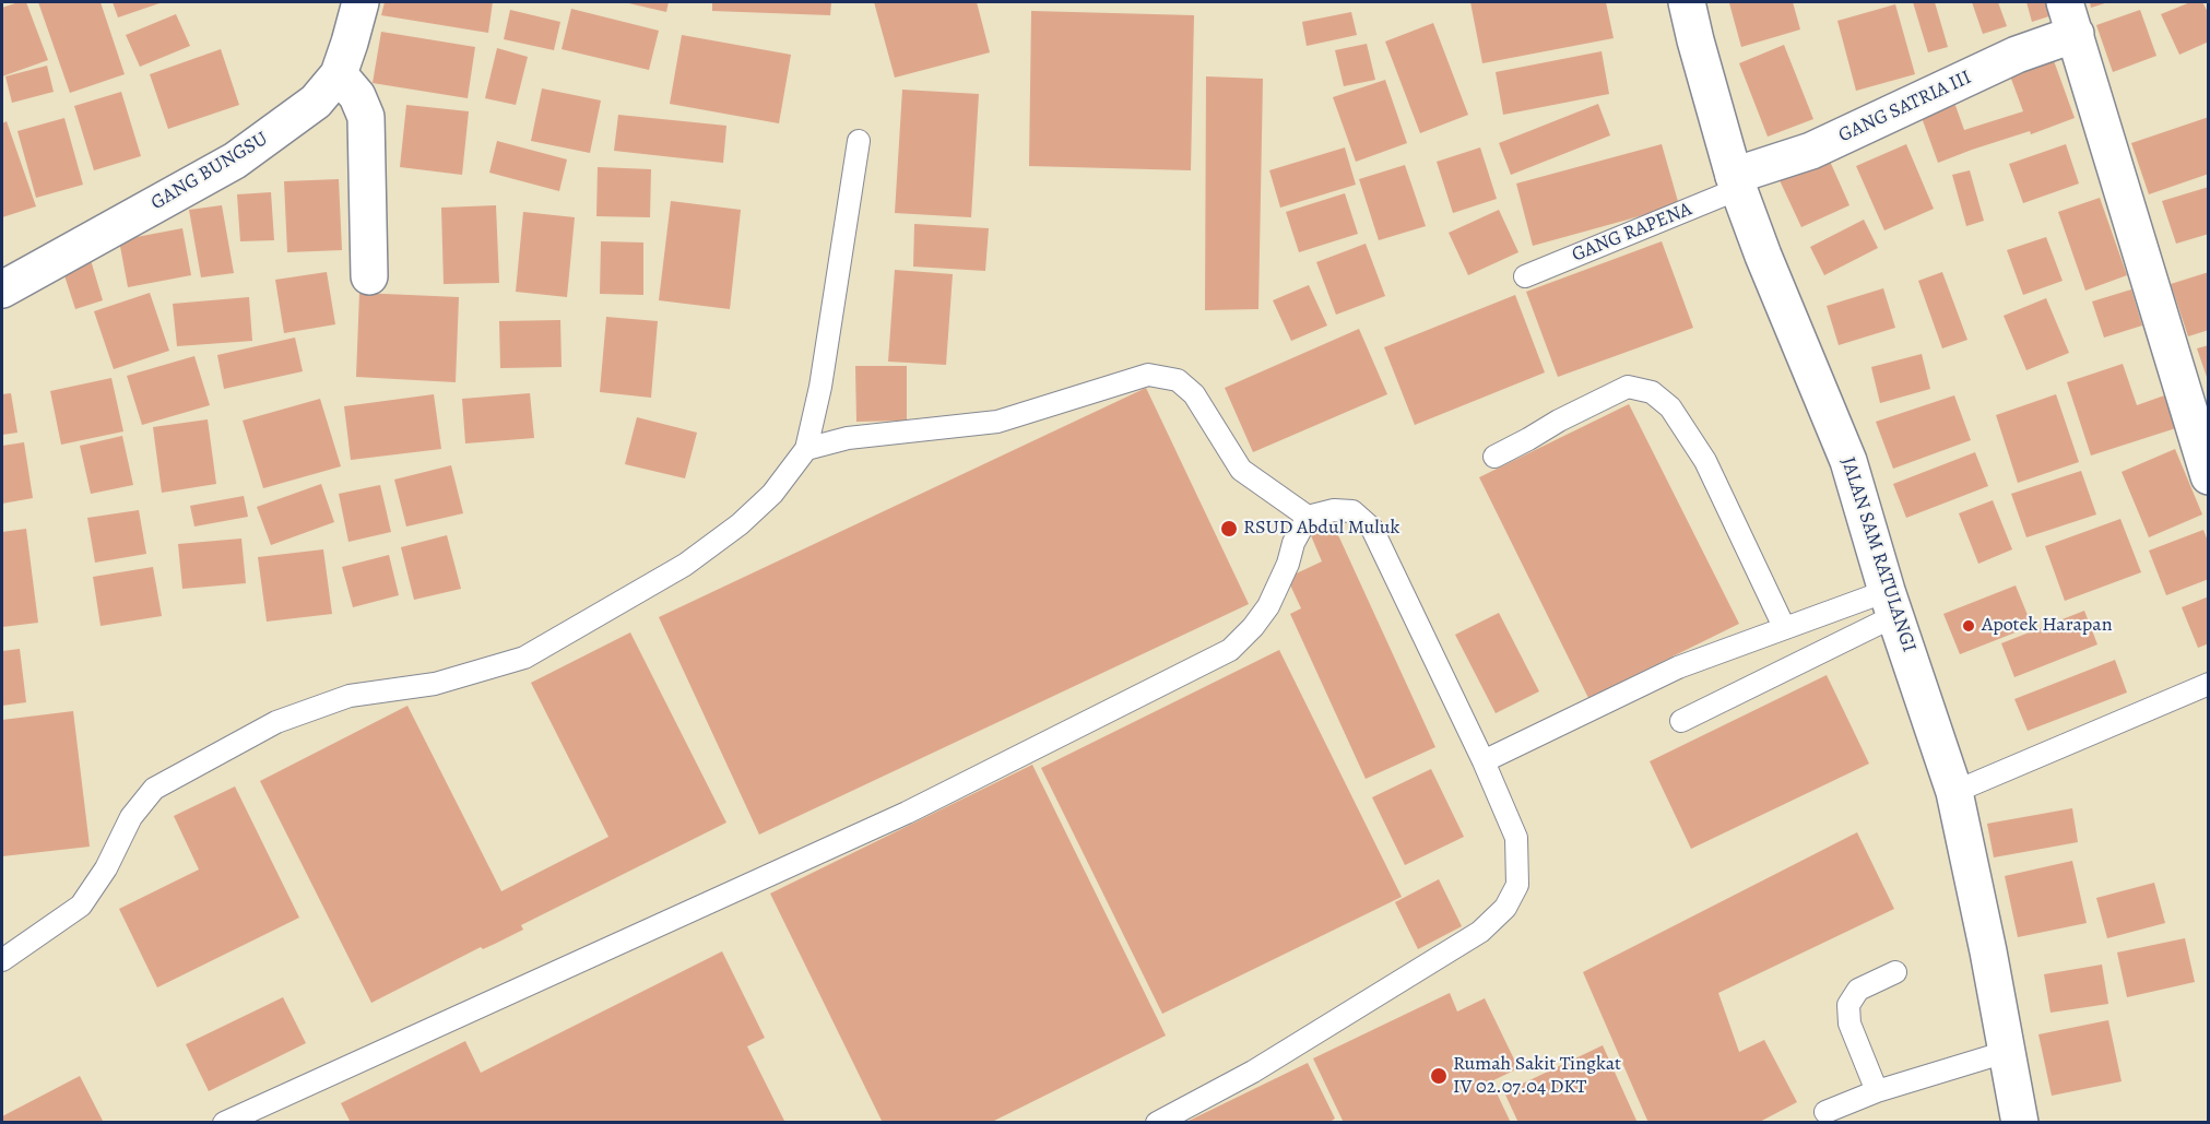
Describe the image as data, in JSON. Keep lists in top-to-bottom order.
{
  "streets": {
    "street": ["GANG SATRIA III", "GANG BUNGSU", "JALAN SAM RATULANGI"],
    "lane": ["GANG RAPENA"]
  },
  "crossings": [
    ["GANG SATRIA III", "GANG RAPENA"],
    ["GANG SATRIA III", "JALAN SAM RATULANGI"],
    ["GANG RAPENA", "JALAN SAM RATULANGI"]
  ],
  "places": ["RSUD Abdul Muluk", "Apotek Harapan", "Rumah Sakit Tingkat IV 02.07.04 DKT"]
}
